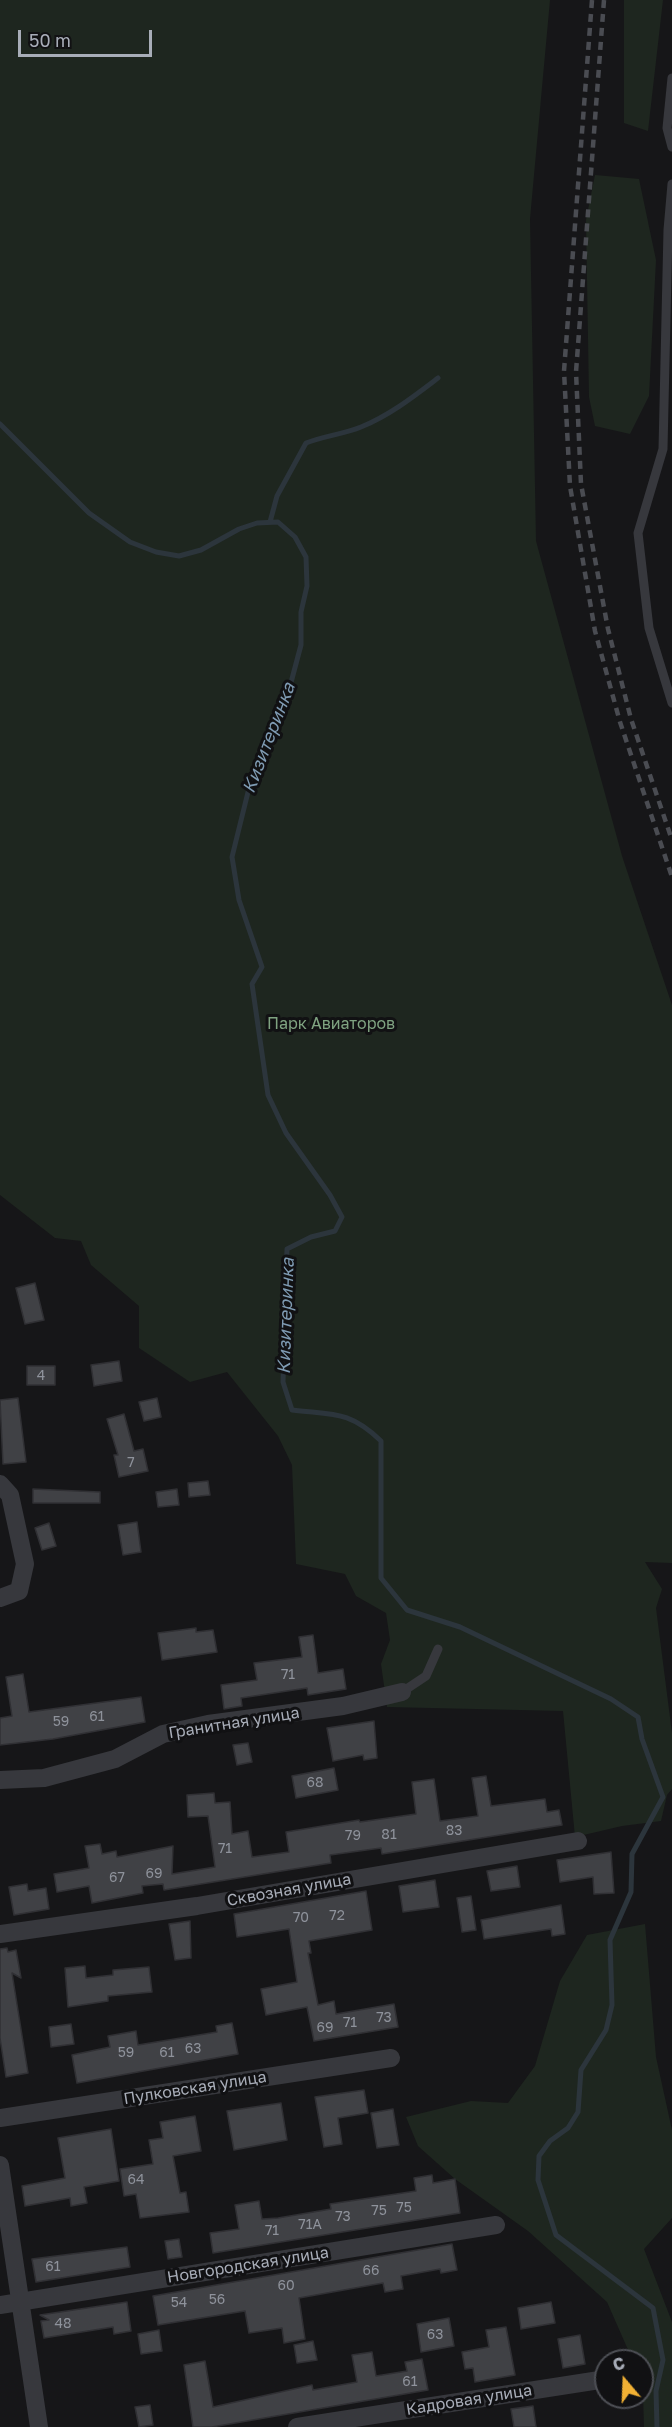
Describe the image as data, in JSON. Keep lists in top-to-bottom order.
{
  "streets": {
    "street": [
      "Гранитная улица",
      "Сквозная улица",
      "Пулковская улица",
      "Новгородская улица",
      "Кадровая улица"
    ]
  },
  "water": ["Кизитеринка"],
  "parks": ["Парк Авиаторов"],
  "house_numbers": [
    "4",
    "7",
    "71",
    "61",
    "59",
    "68",
    "83",
    "81",
    "79",
    "71",
    "69",
    "67",
    "72",
    "70",
    "73",
    "71",
    "69",
    "63",
    "59",
    "61",
    "64",
    "75",
    "75",
    "73",
    "71А",
    "71",
    "61",
    "66",
    "60",
    "56",
    "54",
    "48",
    "63",
    "61"
  ],
  "scale_bar": "50 m",
  "north": "top"
}
